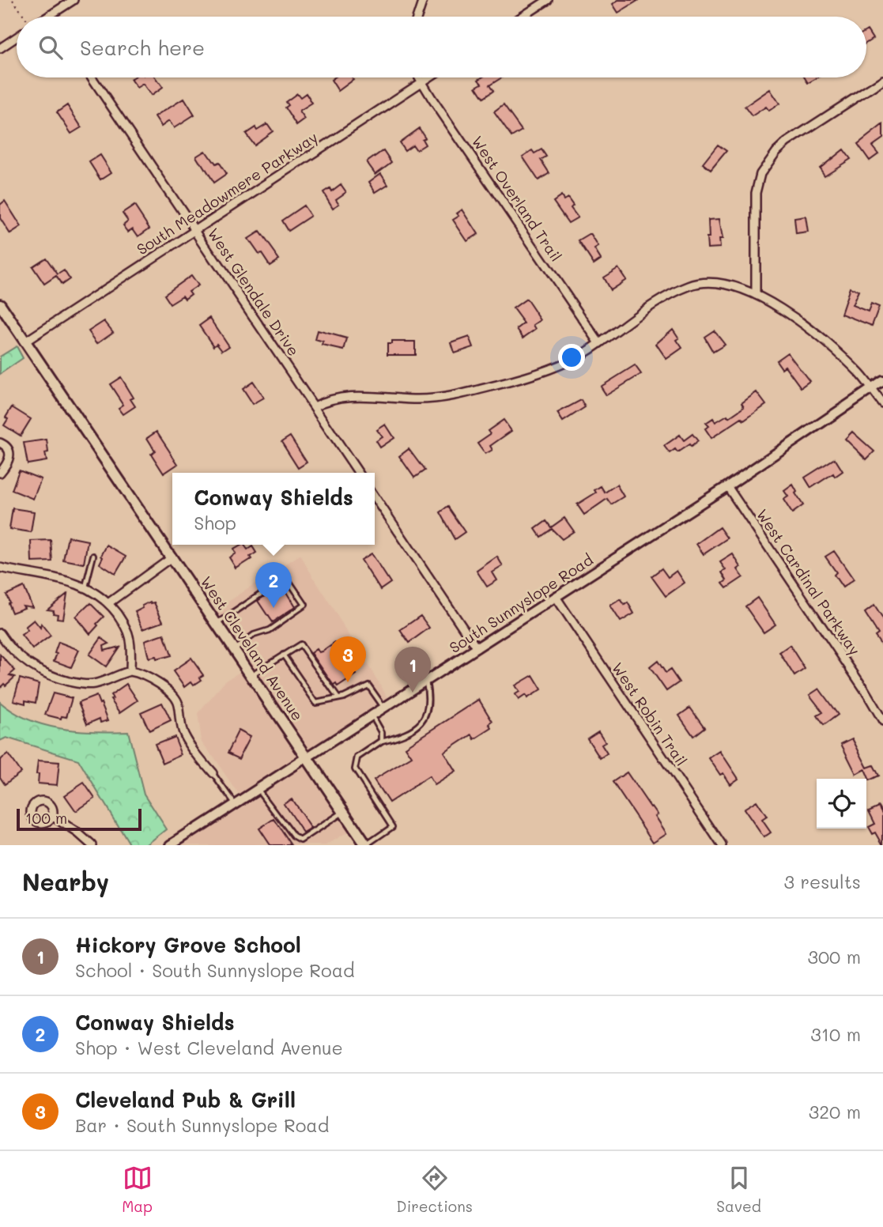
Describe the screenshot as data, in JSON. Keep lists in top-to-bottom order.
{
  "streets": {
    "main road": ["West Cleveland Avenue"],
    "street": [
      "South Meadowmere Parkway",
      "West Overland Trail",
      "West Glendale Drive",
      "West Cardinal Parkway",
      "South Sunnyslope Road",
      "West Robin Trail"
    ]
  },
  "crossings": [
    ["South Meadowmere Parkway", "West Overland Trail"],
    ["South Meadowmere Parkway", "West Glendale Drive"],
    ["South Meadowmere Parkway", "West Cleveland Avenue"],
    ["West Cardinal Parkway", "South Sunnyslope Road"],
    ["South Sunnyslope Road", "West Cleveland Avenue"],
    ["South Sunnyslope Road", "West Robin Trail"]
  ],
  "scale_bar": "100 m",
  "page": {
    "search": "Search here",
    "popup": ["Conway Shields", "Shop"],
    "pins": ["2", "3", "1"],
    "scale": "100 m",
    "heading": ["Nearby", "3 results"],
    "list": [
      {
        "mark": "1",
        "name": "Hickory Grove School",
        "note": "School · South Sunnyslope Road",
        "value": "300 m"
      },
      {
        "mark": "2",
        "name": "Conway Shields",
        "note": "Shop · West Cleveland Avenue",
        "value": "310 m"
      },
      {
        "mark": "3",
        "name": "Cleveland Pub & Grill",
        "note": "Bar · South Sunnyslope Road",
        "value": "320 m"
      }
    ],
    "nav": ["Map", "Directions", "Saved"]
  }
}
